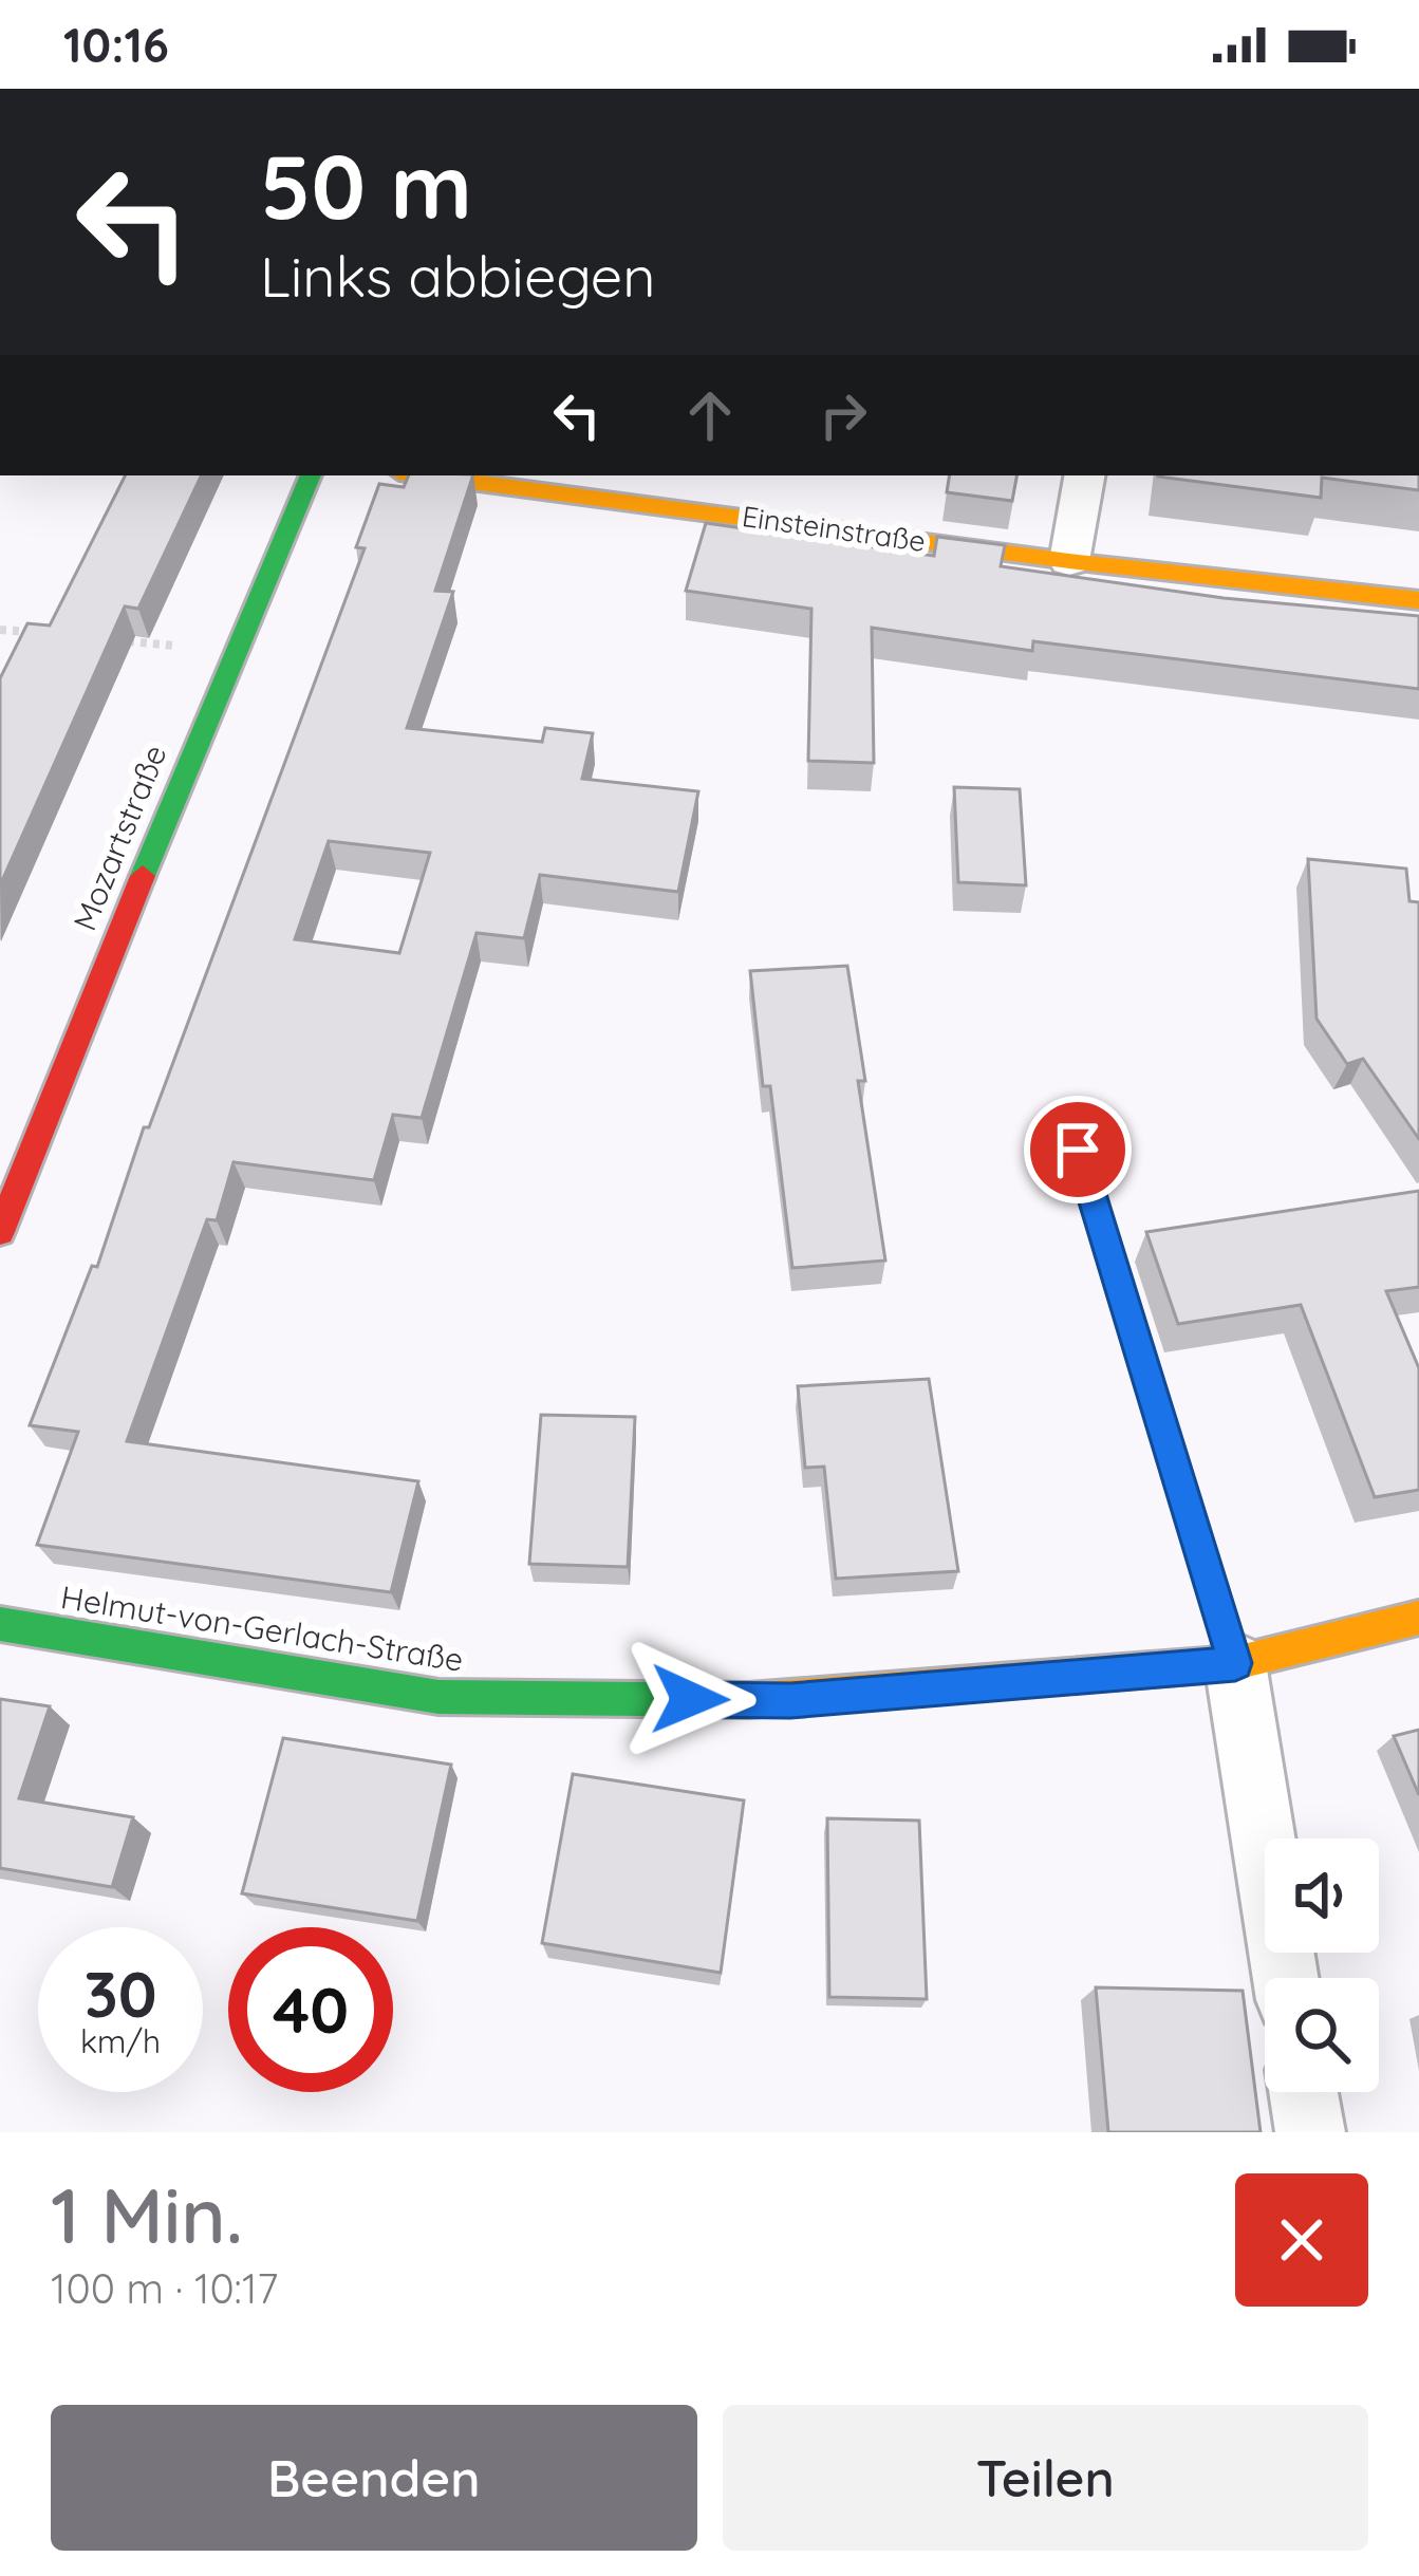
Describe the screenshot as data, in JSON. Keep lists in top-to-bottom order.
{
  "streets": {
    "street": ["Einsteinstraße", "Mozartstraße", "Helmut-von-Gerlach-Straße"]
  },
  "page": {
    "status": "10:16",
    "turn": ["50 m", "Links abbiegen"],
    "speed": "30 km/h",
    "limit": "40",
    "heading": ["1 Min.", "100 m · 10:17"],
    "buttons": ["Beenden", "Teilen"]
  }
}
